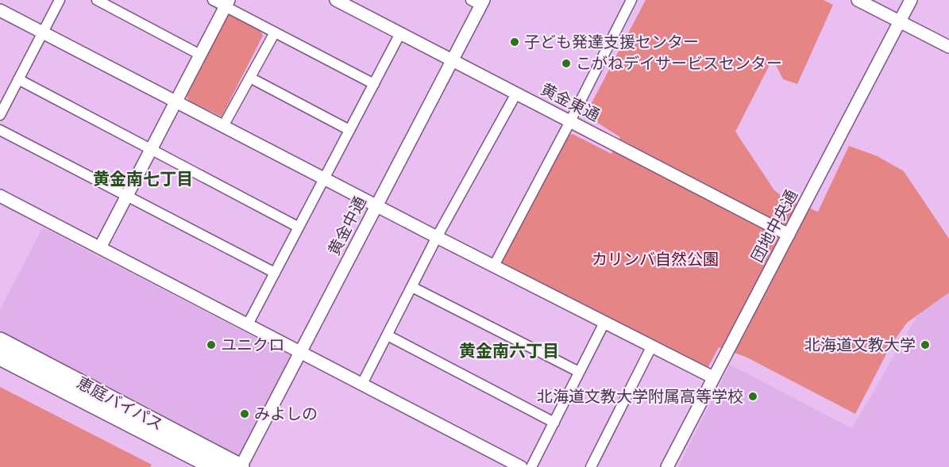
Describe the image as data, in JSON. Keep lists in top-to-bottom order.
{
  "streets": {
    "highway": ["恵庭バイパス"],
    "street": ["黄金東通", "黄金中通", "団地中央通"]
  },
  "crossings": [
    ["黄金東通", "黄金中通"],
    ["黄金東通", "団地中央通"],
    ["黄金中通", "恵庭バイパス"]
  ],
  "districts": ["黄金南七丁目", "黄金南六丁目"],
  "parks": ["カリンバ自然公園"],
  "places": [
    "子ども発達支援センター",
    "こがねデイサービスセンター",
    "ユニクロ",
    "北海道文教大学",
    "北海道文教大学附属高等学校",
    "みよしの"
  ]
}
